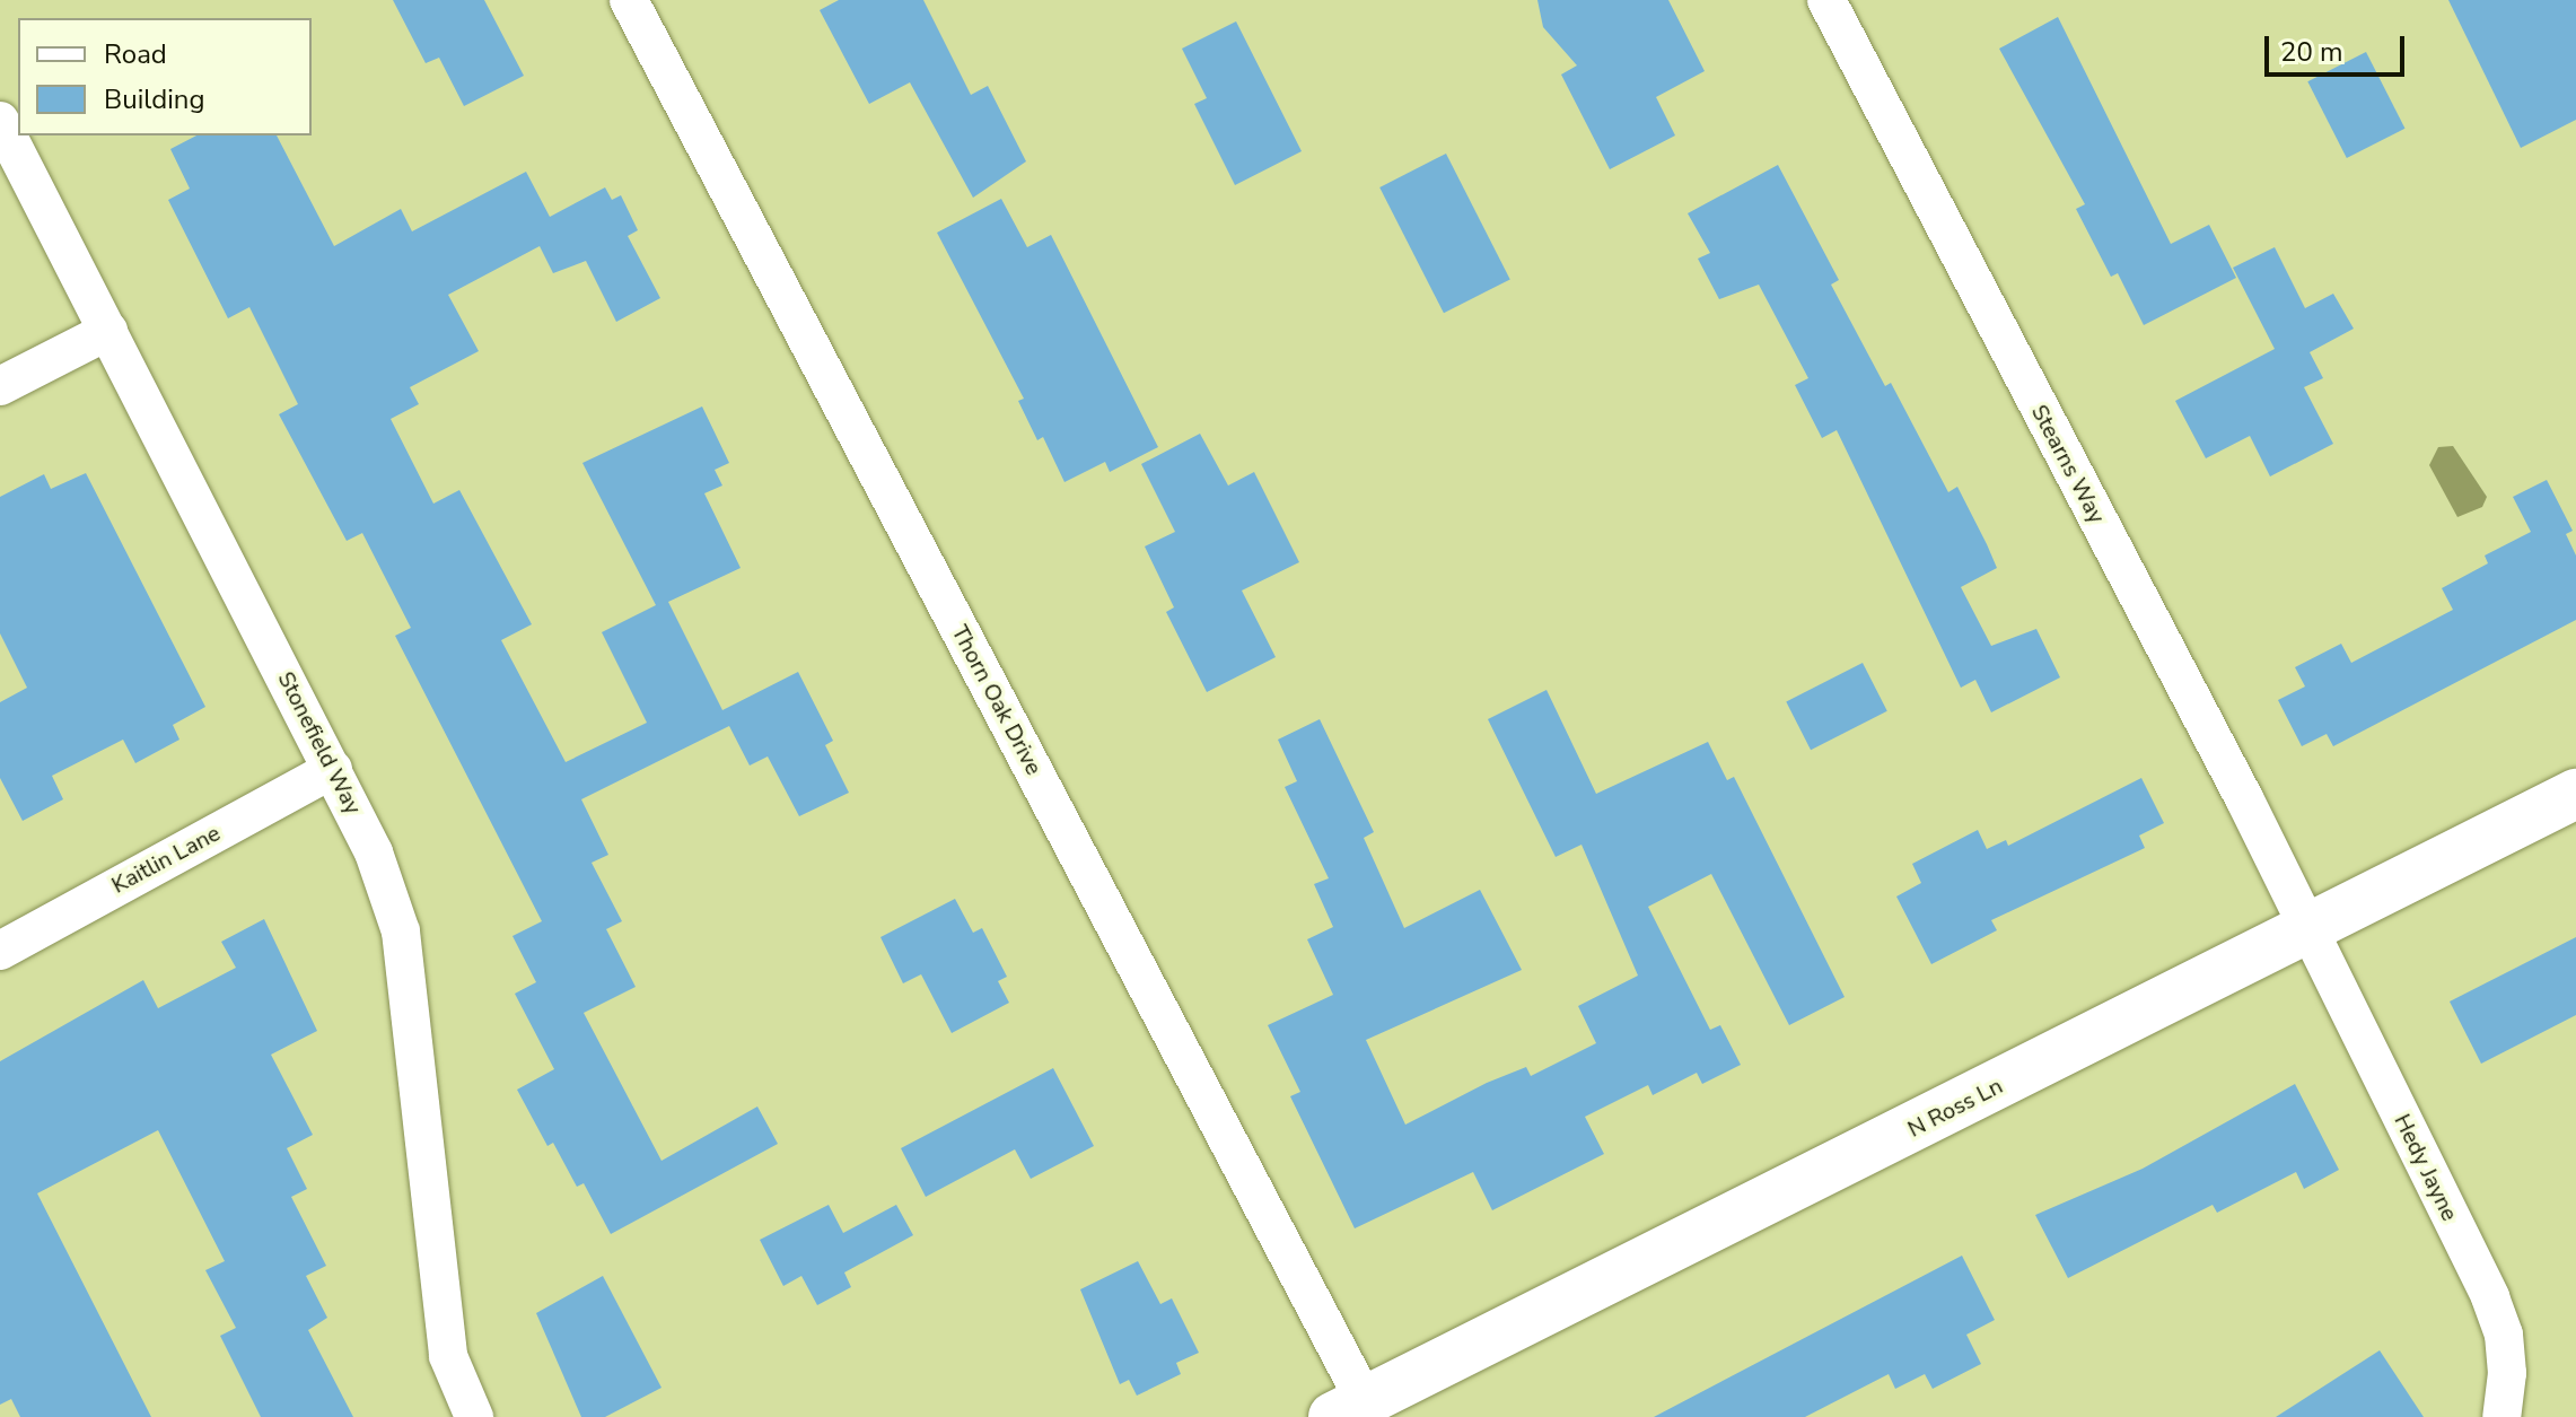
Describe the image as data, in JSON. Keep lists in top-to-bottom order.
{
  "streets": {
    "main road": ["N Ross Ln"],
    "street": [
      "Stearns Way",
      "Thorn Oak Drive",
      "Stonefield Way",
      "Kaitlin Lane",
      "Hedy Jayne"
    ]
  },
  "crossings": [
    ["Stearns Way", "N Ross Ln"],
    ["Stearns Way", "Hedy Jayne"],
    ["Thorn Oak Drive", "N Ross Ln"],
    ["Stonefield Way", "Kaitlin Lane"],
    ["N Ross Ln", "Hedy Jayne"]
  ],
  "legend": ["Road", "Building"],
  "scale_bar": "20 m"
}
